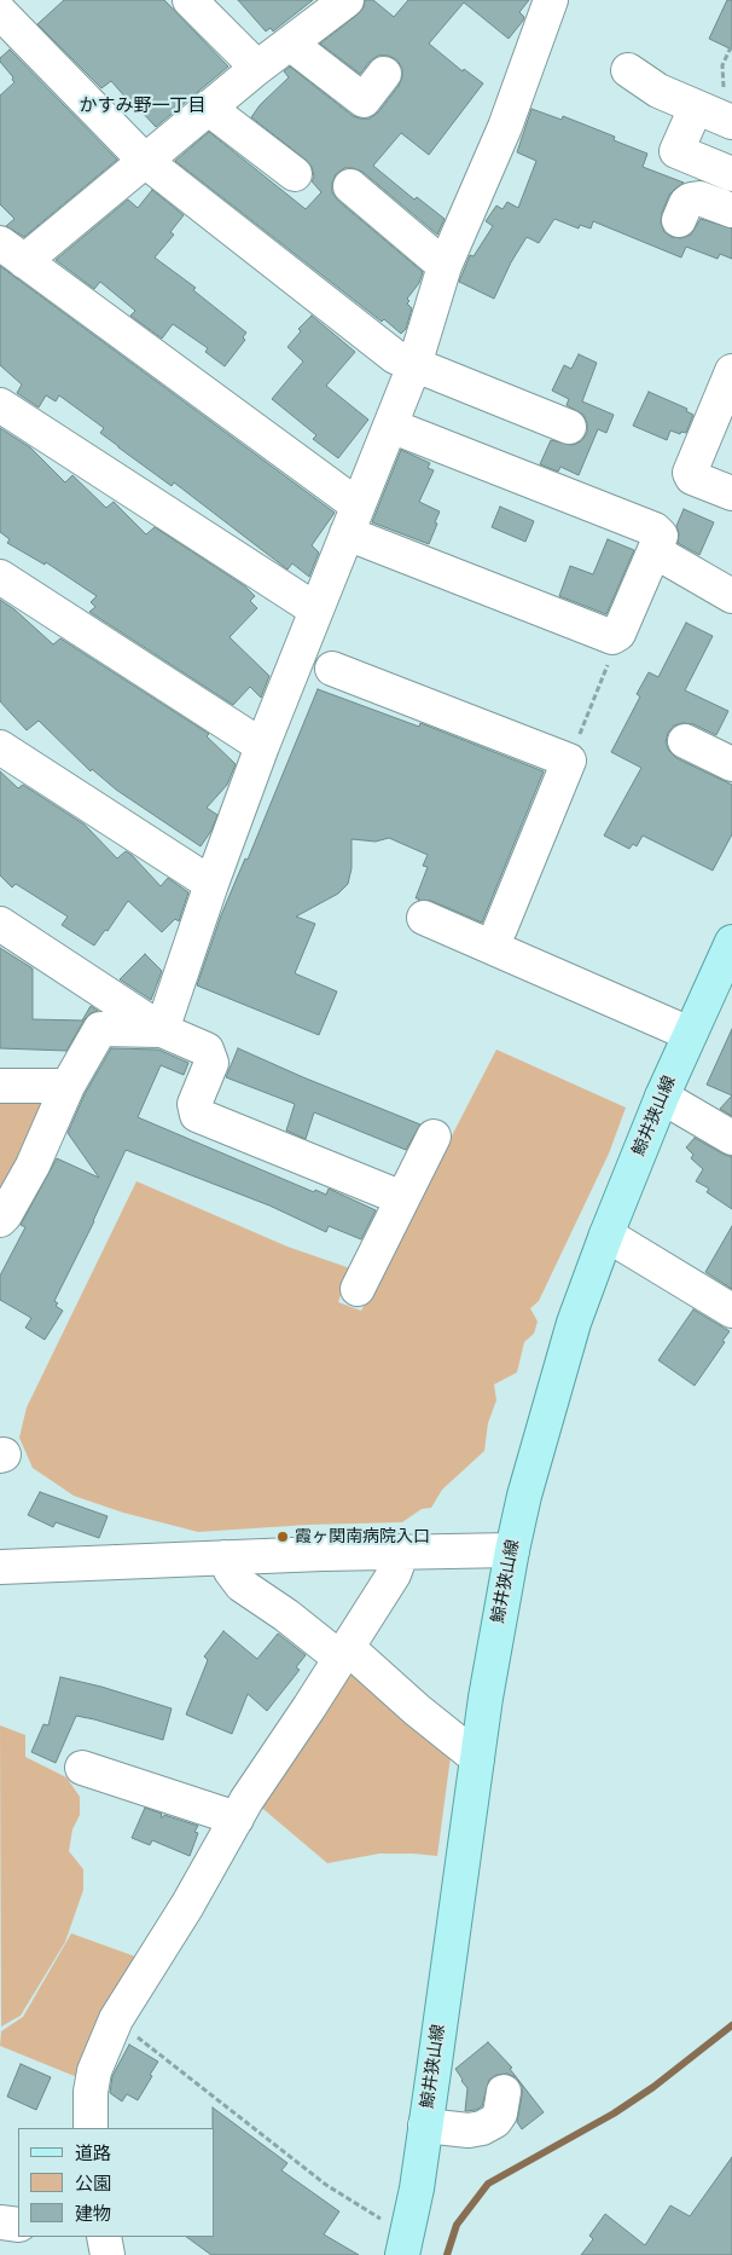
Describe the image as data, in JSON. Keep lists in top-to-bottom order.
{
  "streets": {
    "main road": ["鯨井狭山線"]
  },
  "districts": ["かすみ野一丁目"],
  "places": ["霞ヶ関南病院入口"],
  "legend": ["道路", "公園", "建物"]
}
